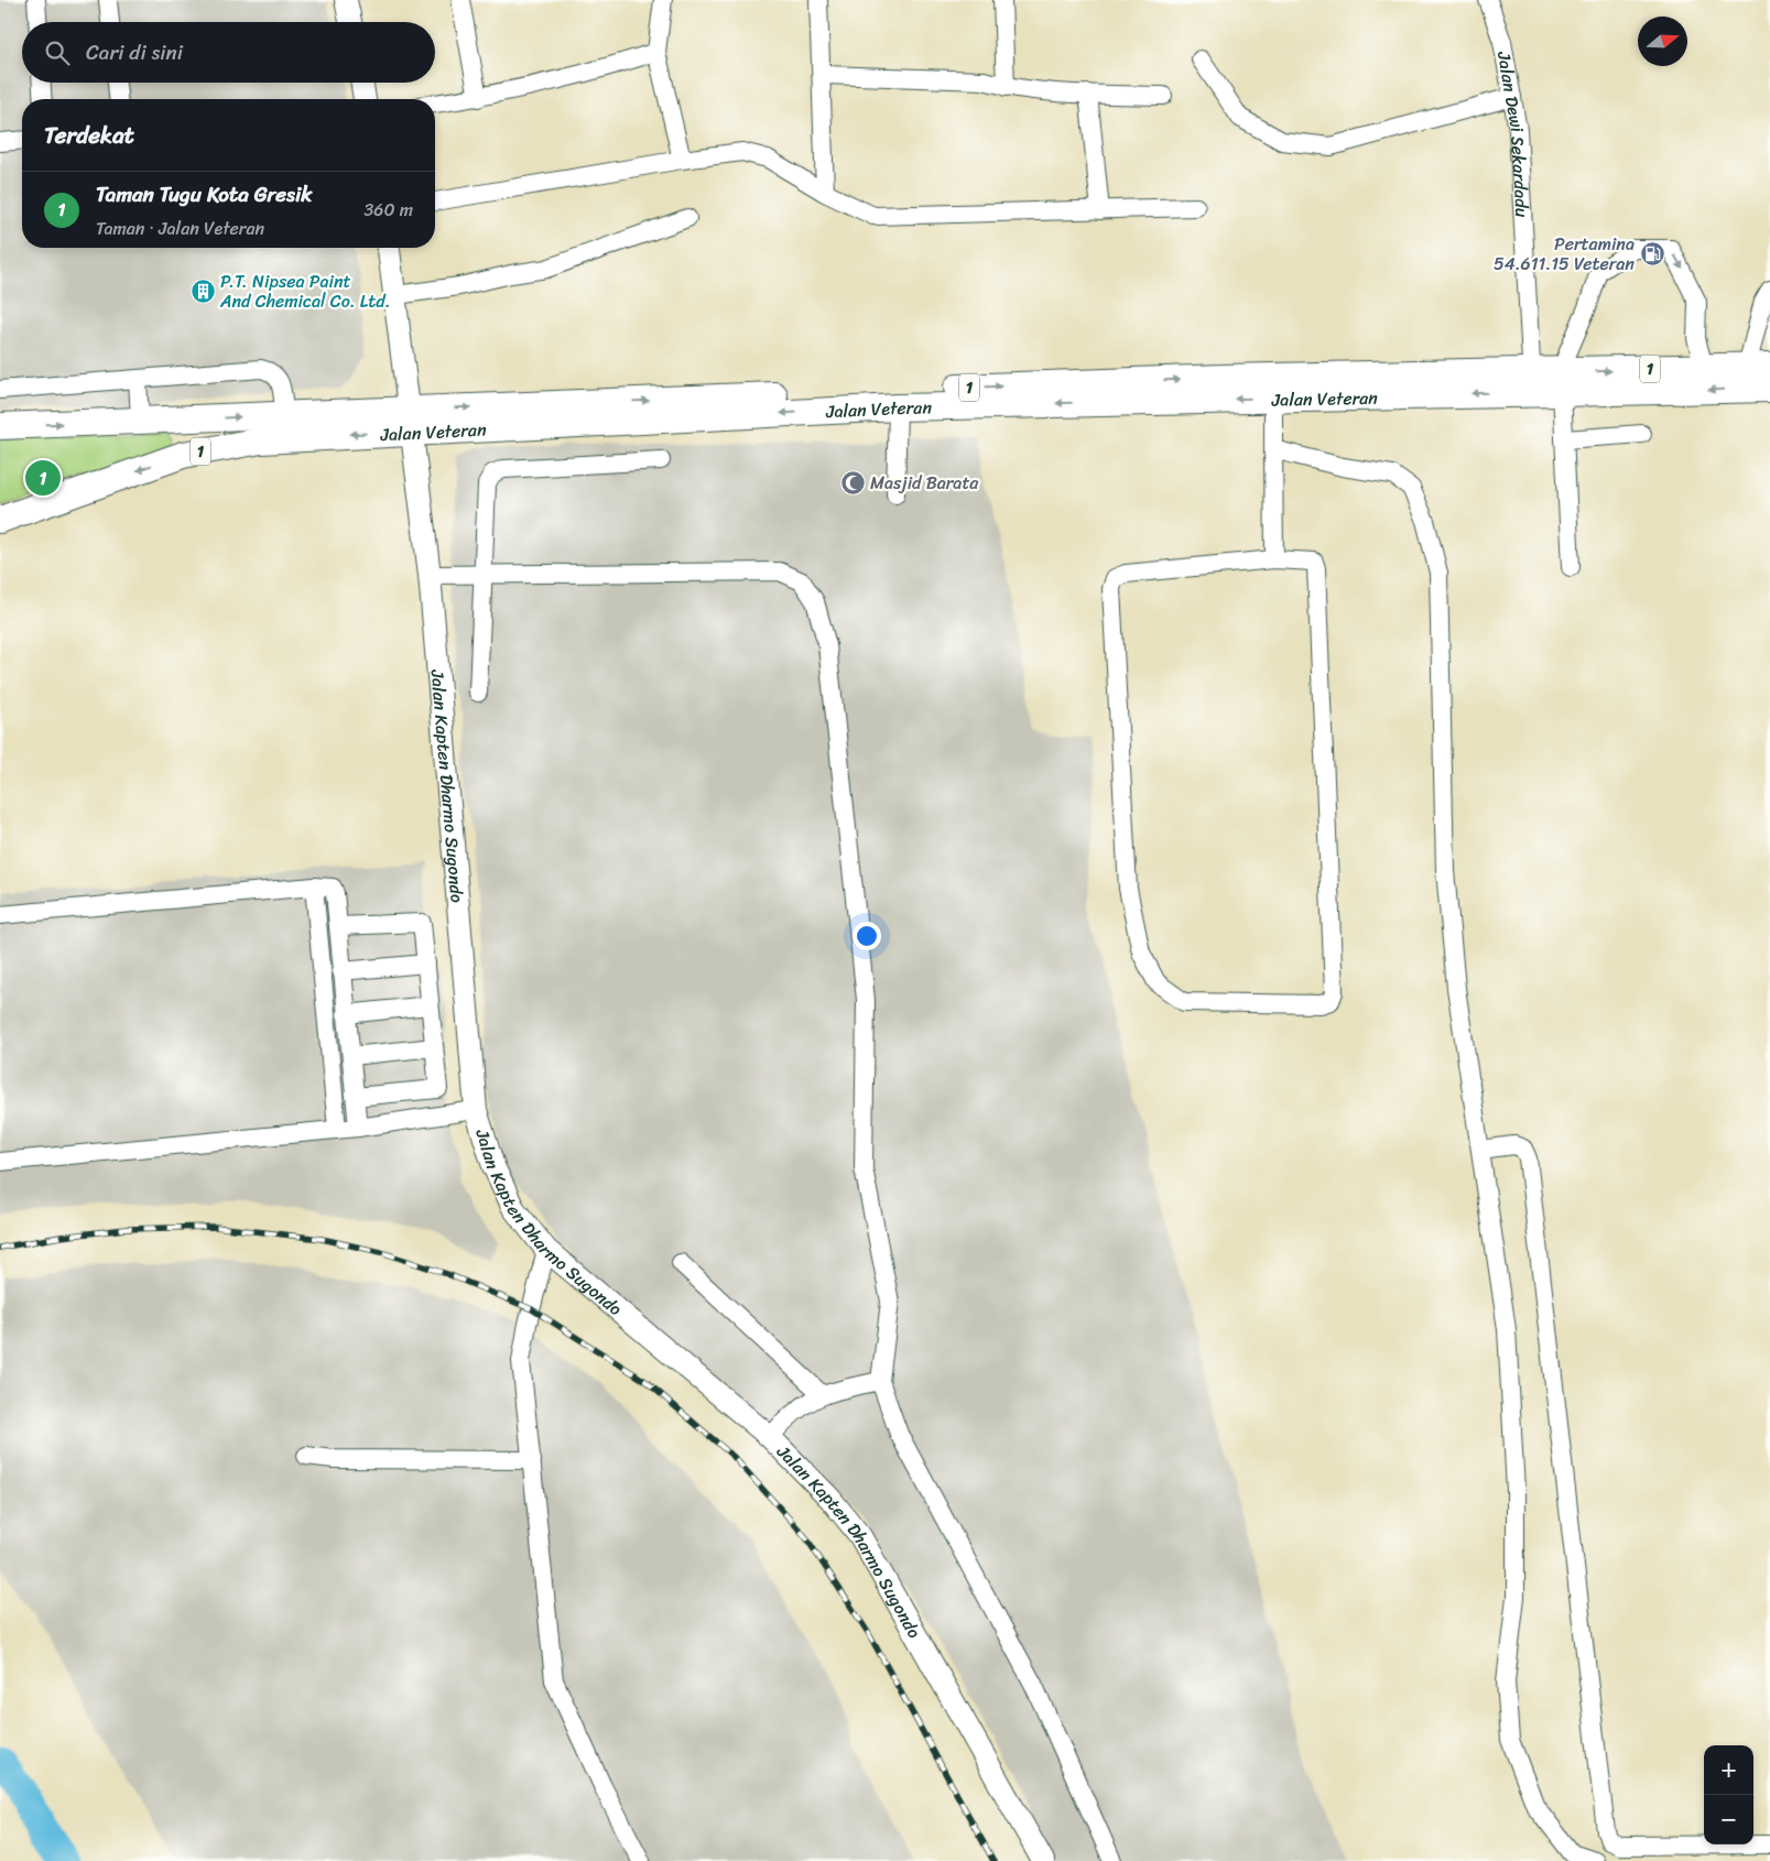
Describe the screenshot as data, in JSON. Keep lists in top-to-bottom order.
{
  "streets": {
    "highway": ["1", "Jalan Veteran"],
    "main road": ["Jalan Kapten Dharmo Sugondo"],
    "street": ["Jalan Dewi Sekardadu"]
  },
  "crossings": [
    ["Jalan Dewi Sekardadu", "Jalan Veteran"],
    ["Jalan Veteran", "Jalan Kapten Dharmo Sugondo"]
  ],
  "places": {
    "fuel station": ["Pertamina 54.611.15 Veteran"],
    "building": ["P.T. Nipsea Paint And Chemical Co. Ltd."],
    "mosque": ["Masjid Barata"]
  },
  "north": "right",
  "page": {
    "search": "Cari di sini",
    "heading": "Terdekat",
    "list": [
      {
        "mark": "1",
        "name": "Taman Tugu Kota Gresik",
        "note": "Taman · Jalan Veteran",
        "value": "360 m"
      }
    ],
    "pins": "1",
    "map_buttons": ["+", "−"]
  }
}
